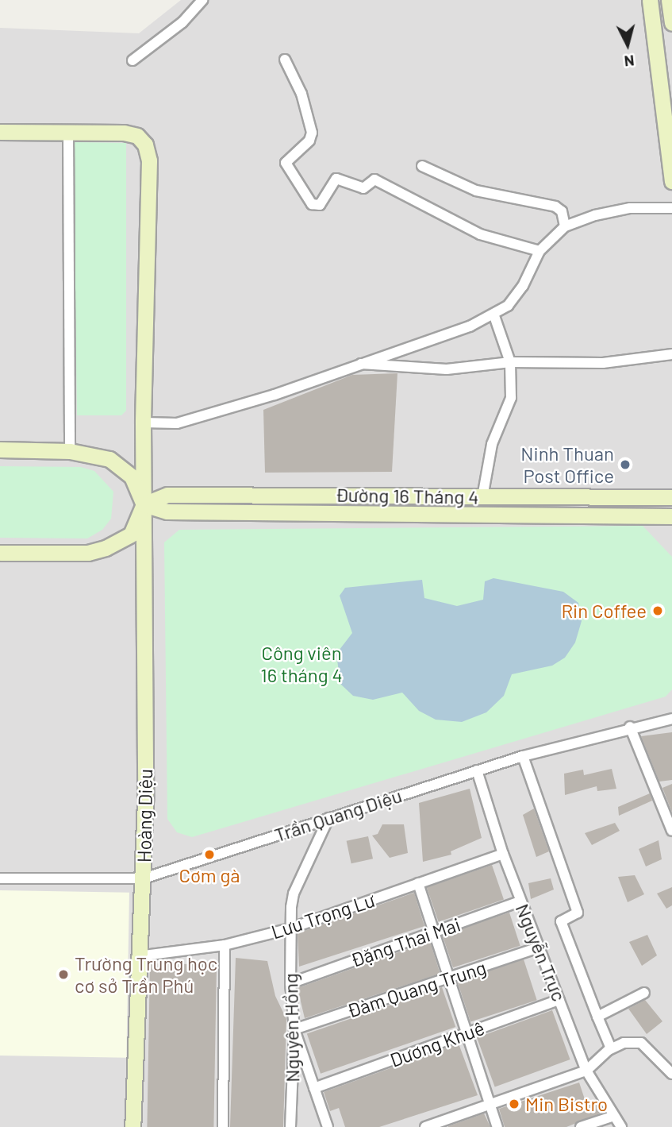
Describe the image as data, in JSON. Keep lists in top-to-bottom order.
{
  "streets": {
    "main road": ["Đường 16 Tháng 4", "Hoàng Diệu"],
    "street": [
      "Trần Quang Diệu",
      "Lưu Trọng Lư",
      "Đặng Thai Mai",
      "Nguyễn Trực",
      "Đàm Quang Trung",
      "Nguyên Hồng",
      "Dương Khuê"
    ]
  },
  "crossings": [
    ["Đường 16 Tháng 4", "Hoàng Diệu"],
    ["Trần Quang Diệu", "Hoàng Diệu"],
    ["Trần Quang Diệu", "Nguyễn Trực"],
    ["Trần Quang Diệu", "Nguyên Hồng"],
    ["Hoàng Diệu", "Lưu Trọng Lư"],
    ["Lưu Trọng Lư", "Nguyễn Trực"],
    ["Lưu Trọng Lư", "Nguyên Hồng"],
    ["Đặng Thai Mai", "Nguyễn Trực"],
    ["Đặng Thai Mai", "Nguyên Hồng"],
    ["Nguyễn Trực", "Đàm Quang Trung"],
    ["Nguyễn Trực", "Dương Khuê"],
    ["Đàm Quang Trung", "Nguyên Hồng"]
  ],
  "parks": ["Công viên 16 tháng 4"],
  "places": [
    "Ninh Thuan Post Office",
    "Rin Coffee",
    "Cơm gà",
    "Trường Trung học cơ sở Trần Phú",
    "Min Bistro"
  ],
  "north": "bottom"
}
